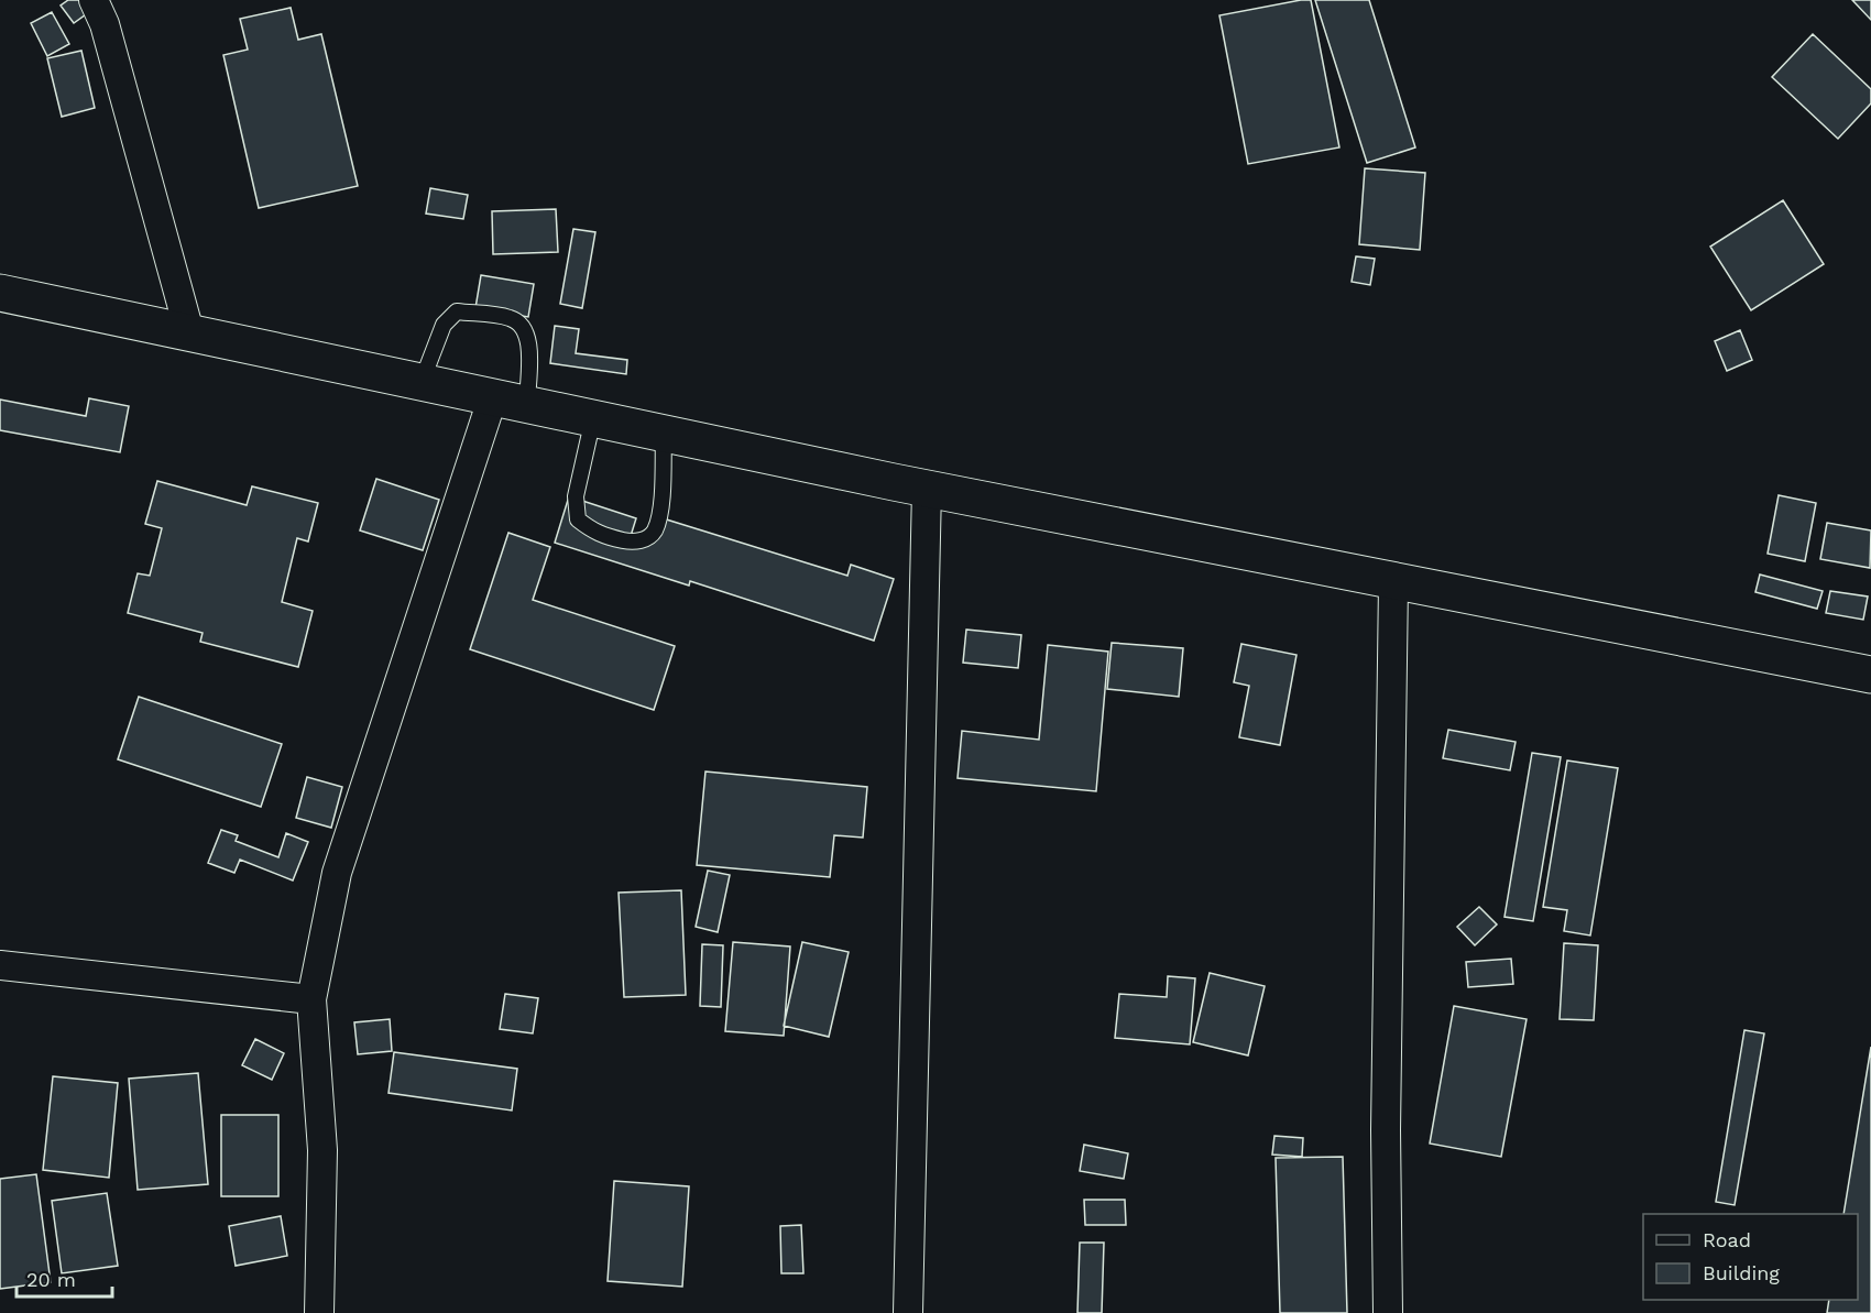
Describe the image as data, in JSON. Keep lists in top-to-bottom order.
{
  "legend": ["Road", "Building"],
  "scale_bar": "20 m"
}
